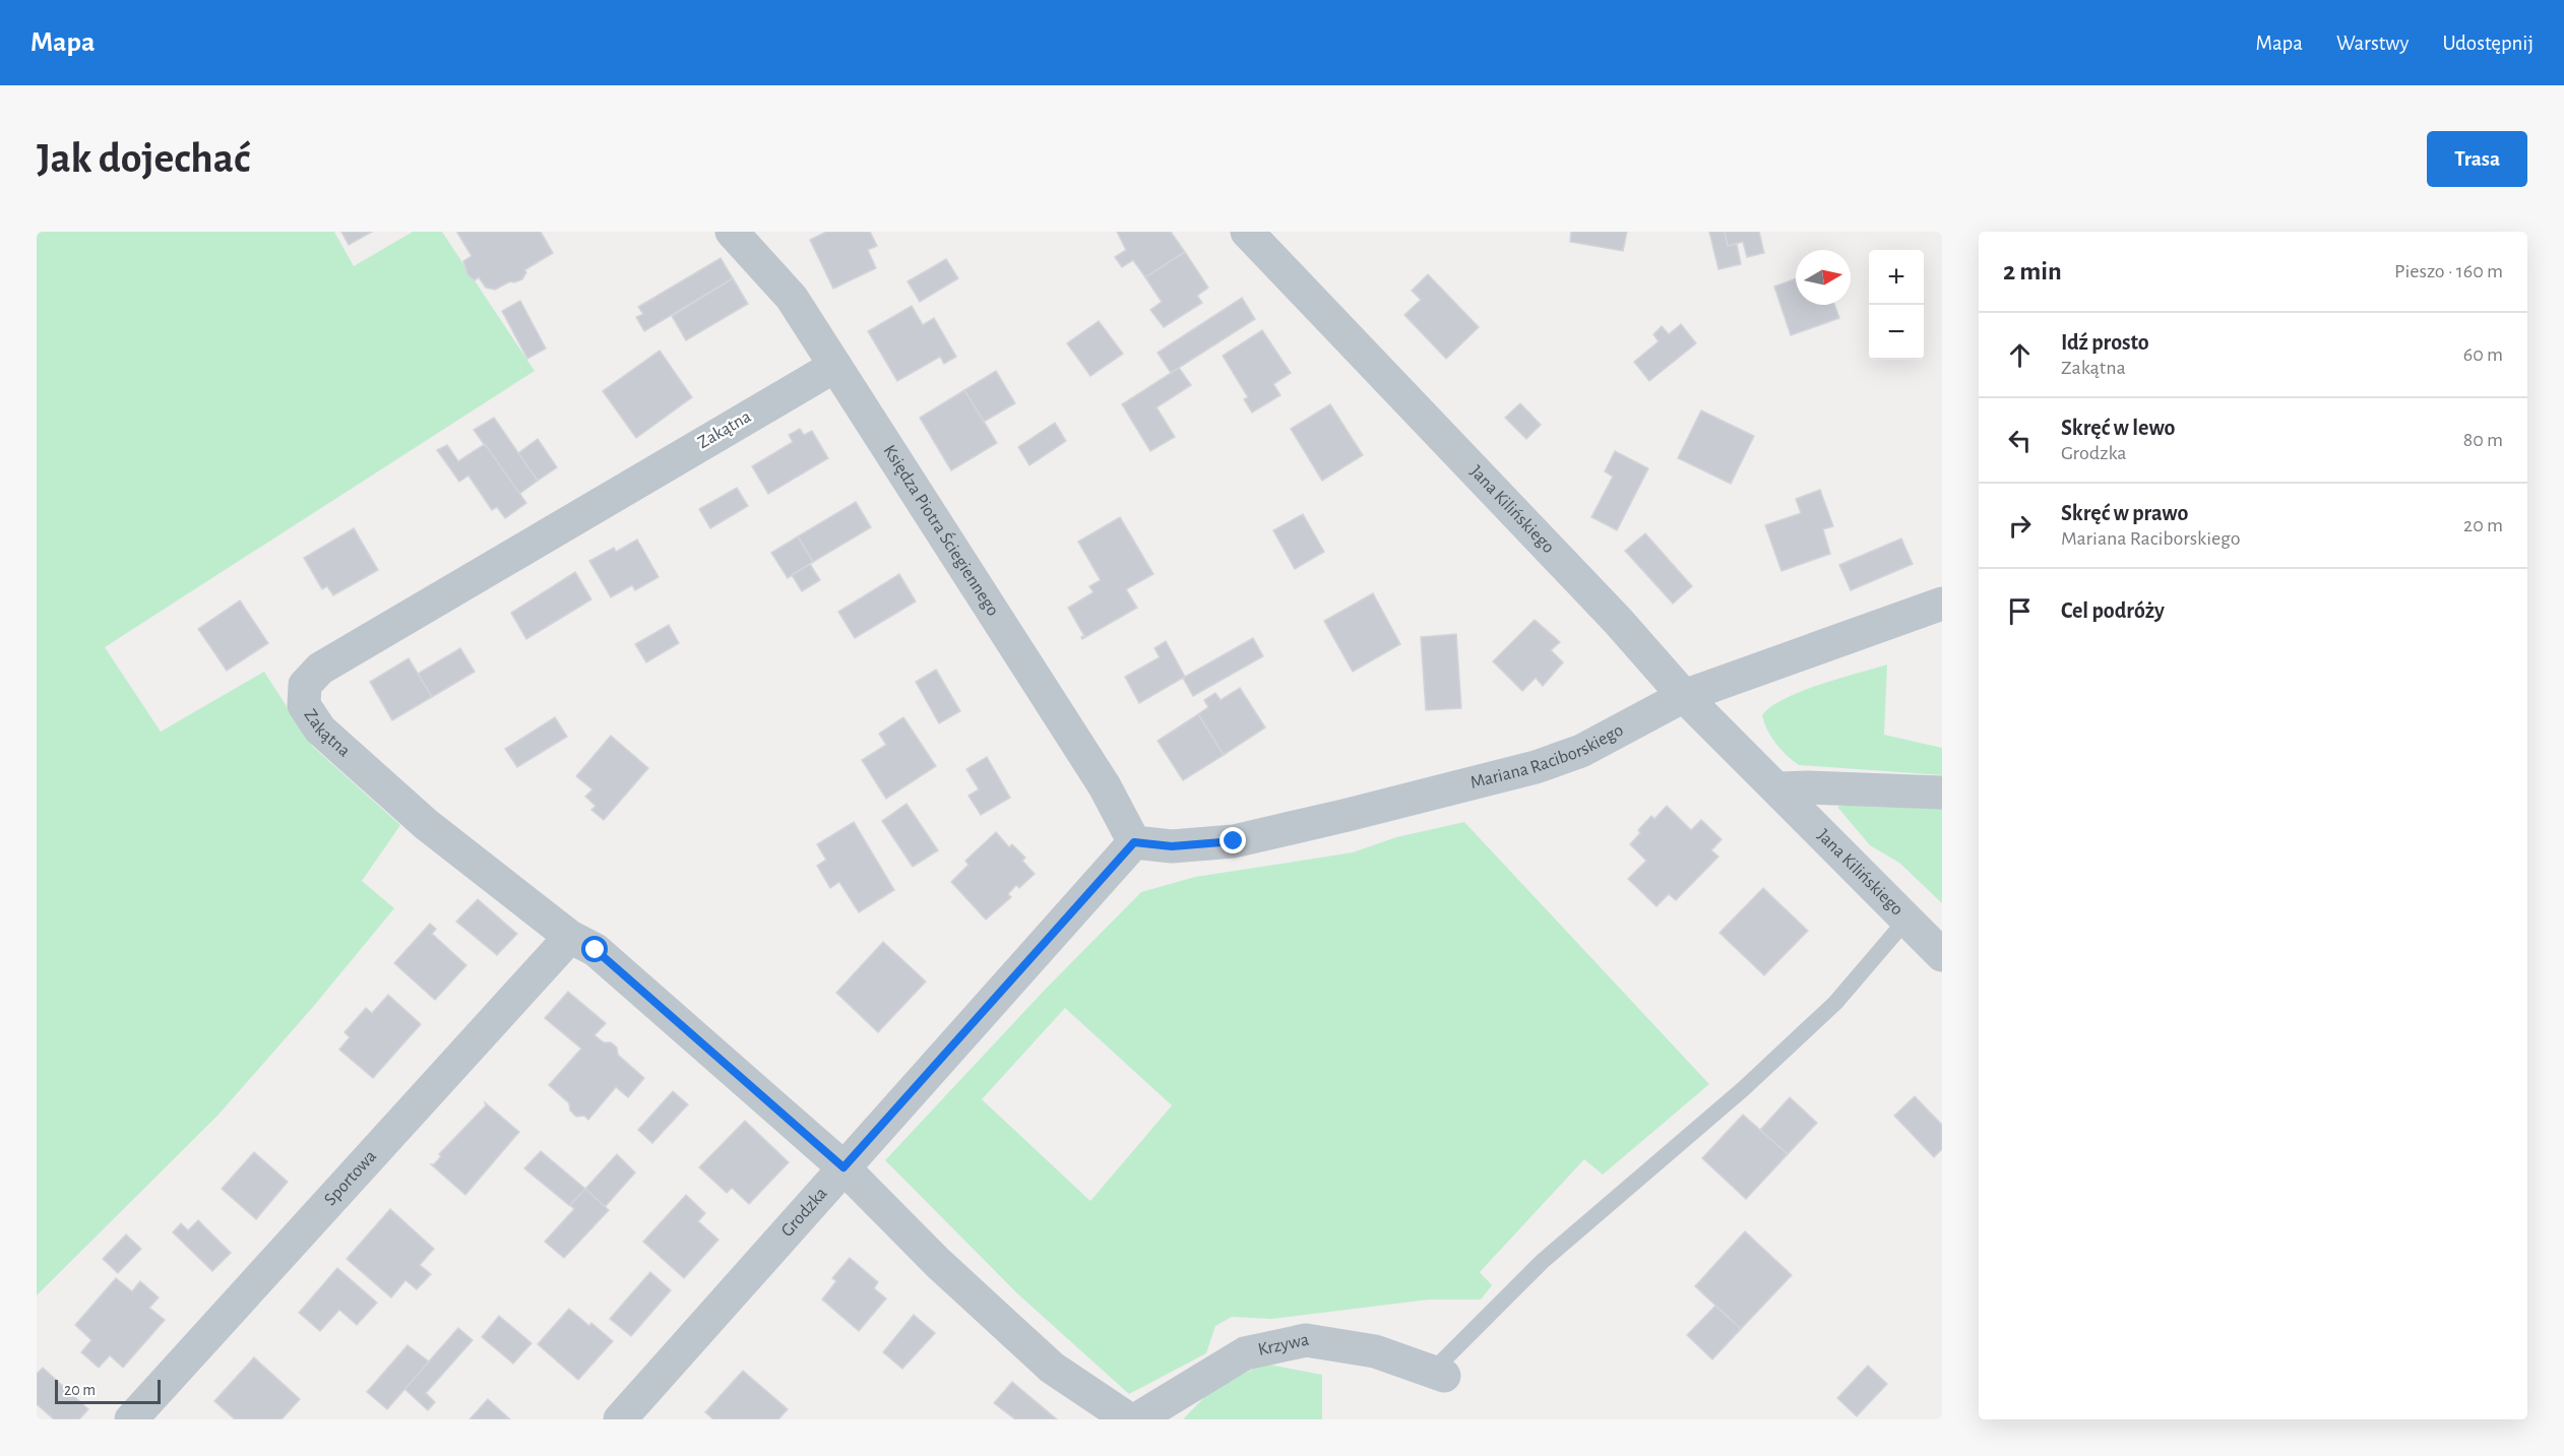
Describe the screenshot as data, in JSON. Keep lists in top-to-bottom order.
{
  "streets": {
    "street": [
      "Zakątna",
      "Jana Kilińskiego",
      "Księdza Piotra Ściegiennego",
      "Mariana Raciborskiego",
      "Sportowa",
      "Grodzka",
      "Krzywa"
    ]
  },
  "crossings": [
    ["Zakątna", "Księdza Piotra Ściegiennego"],
    ["Zakątna", "Sportowa"],
    ["Zakątna", "Grodzka"],
    ["Jana Kilińskiego", "Mariana Raciborskiego"],
    ["Księdza Piotra Ściegiennego", "Mariana Raciborskiego"],
    ["Księdza Piotra Ściegiennego", "Grodzka"],
    ["Mariana Raciborskiego", "Grodzka"]
  ],
  "scale_bar": "20 m",
  "north": "right",
  "page": {
    "header": "Mapa",
    "nav": ["Mapa", "Warstwy", "Udostępnij"],
    "buttons": "Trasa",
    "title": "Jak dojechać",
    "heading": ["2 min", "Pieszo · 160 m"],
    "map_buttons": ["+", "−"],
    "list": [
      ["Idź prosto", "Zakątna", "60 m"],
      ["Skręć w lewo", "Grodzka", "80 m"],
      ["Skręć w prawo", "Mariana Raciborskiego", "20 m"],
      "Cel podróży"
    ],
    "scale": "20 m"
  }
}
